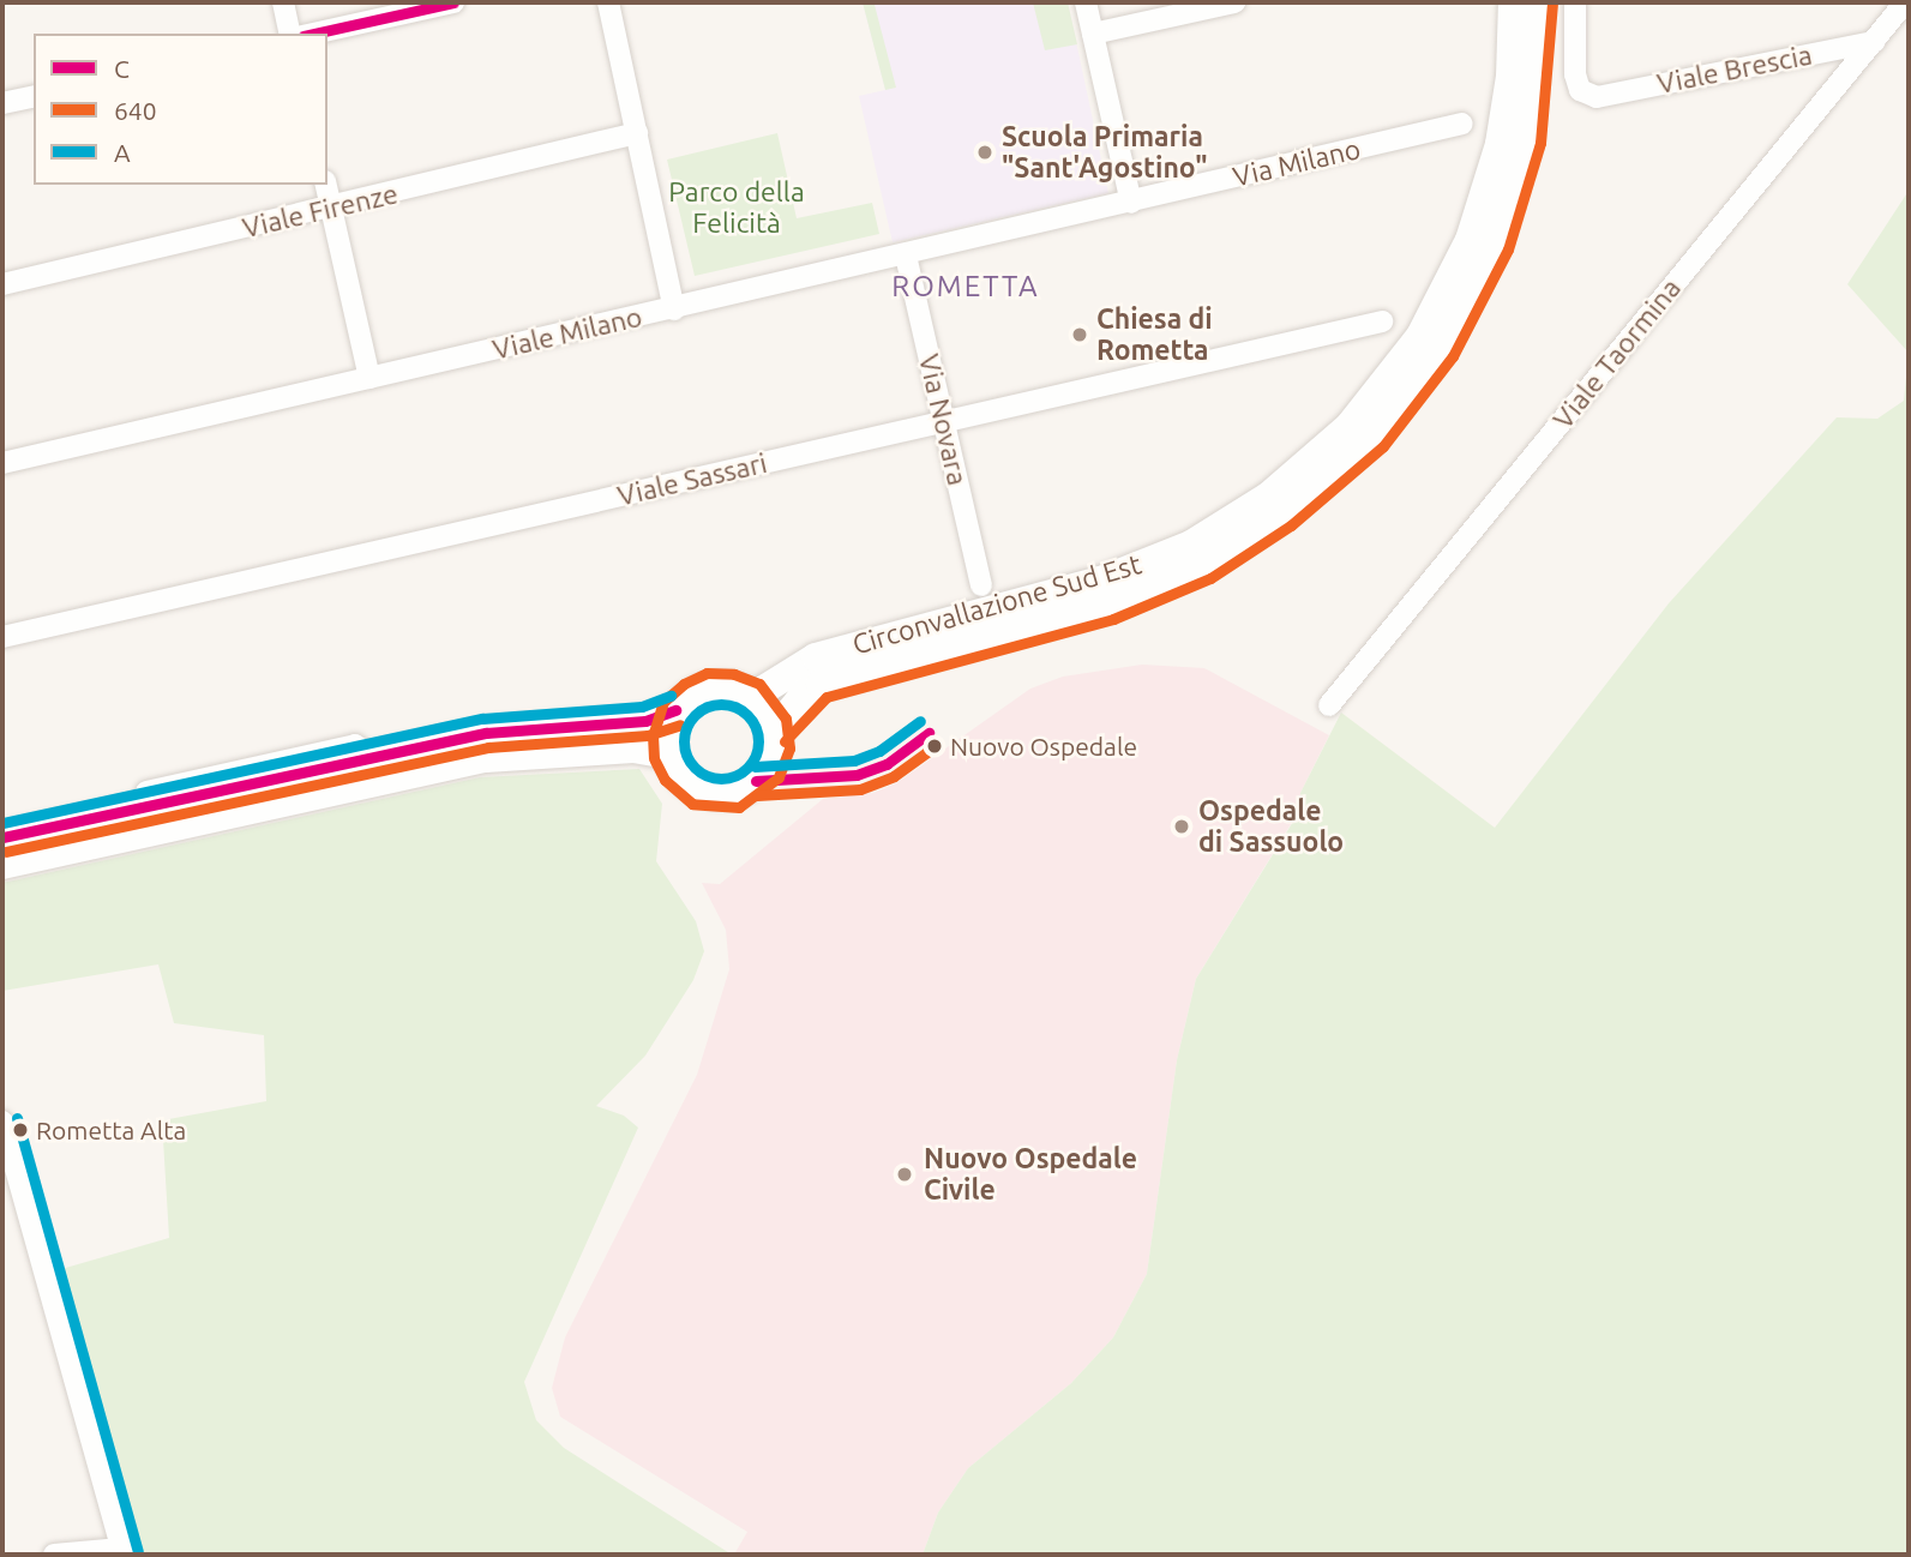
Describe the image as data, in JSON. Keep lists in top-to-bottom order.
{
  "streets": {
    "main road": ["Circonvallazione Sud Est"],
    "street": [
      "Viale Brescia",
      "Via Milano",
      "Viale Firenze",
      "Viale Milano",
      "Viale Taormina",
      "Via Novara",
      "Viale Sassari"
    ]
  },
  "crossings": [
    ["Viale Brescia", "Viale Taormina"],
    ["Via Milano", "Viale Milano"],
    ["Viale Milano", "Via Novara"],
    ["Via Novara", "Viale Sassari"]
  ],
  "districts": ["ROMETTA"],
  "parks": ["Parco della Felicità"],
  "places": [
    "Scuola Primaria \"Sant'Agostino\"",
    "Chiesa di Rometta",
    "Nuovo Ospedale",
    "Ospedale di Sassuolo",
    "Rometta Alta",
    "Nuovo Ospedale Civile"
  ],
  "lines": ["transit line C", "transit line 640", "transit line A"],
  "legend": ["C", "640", "A"]
}
